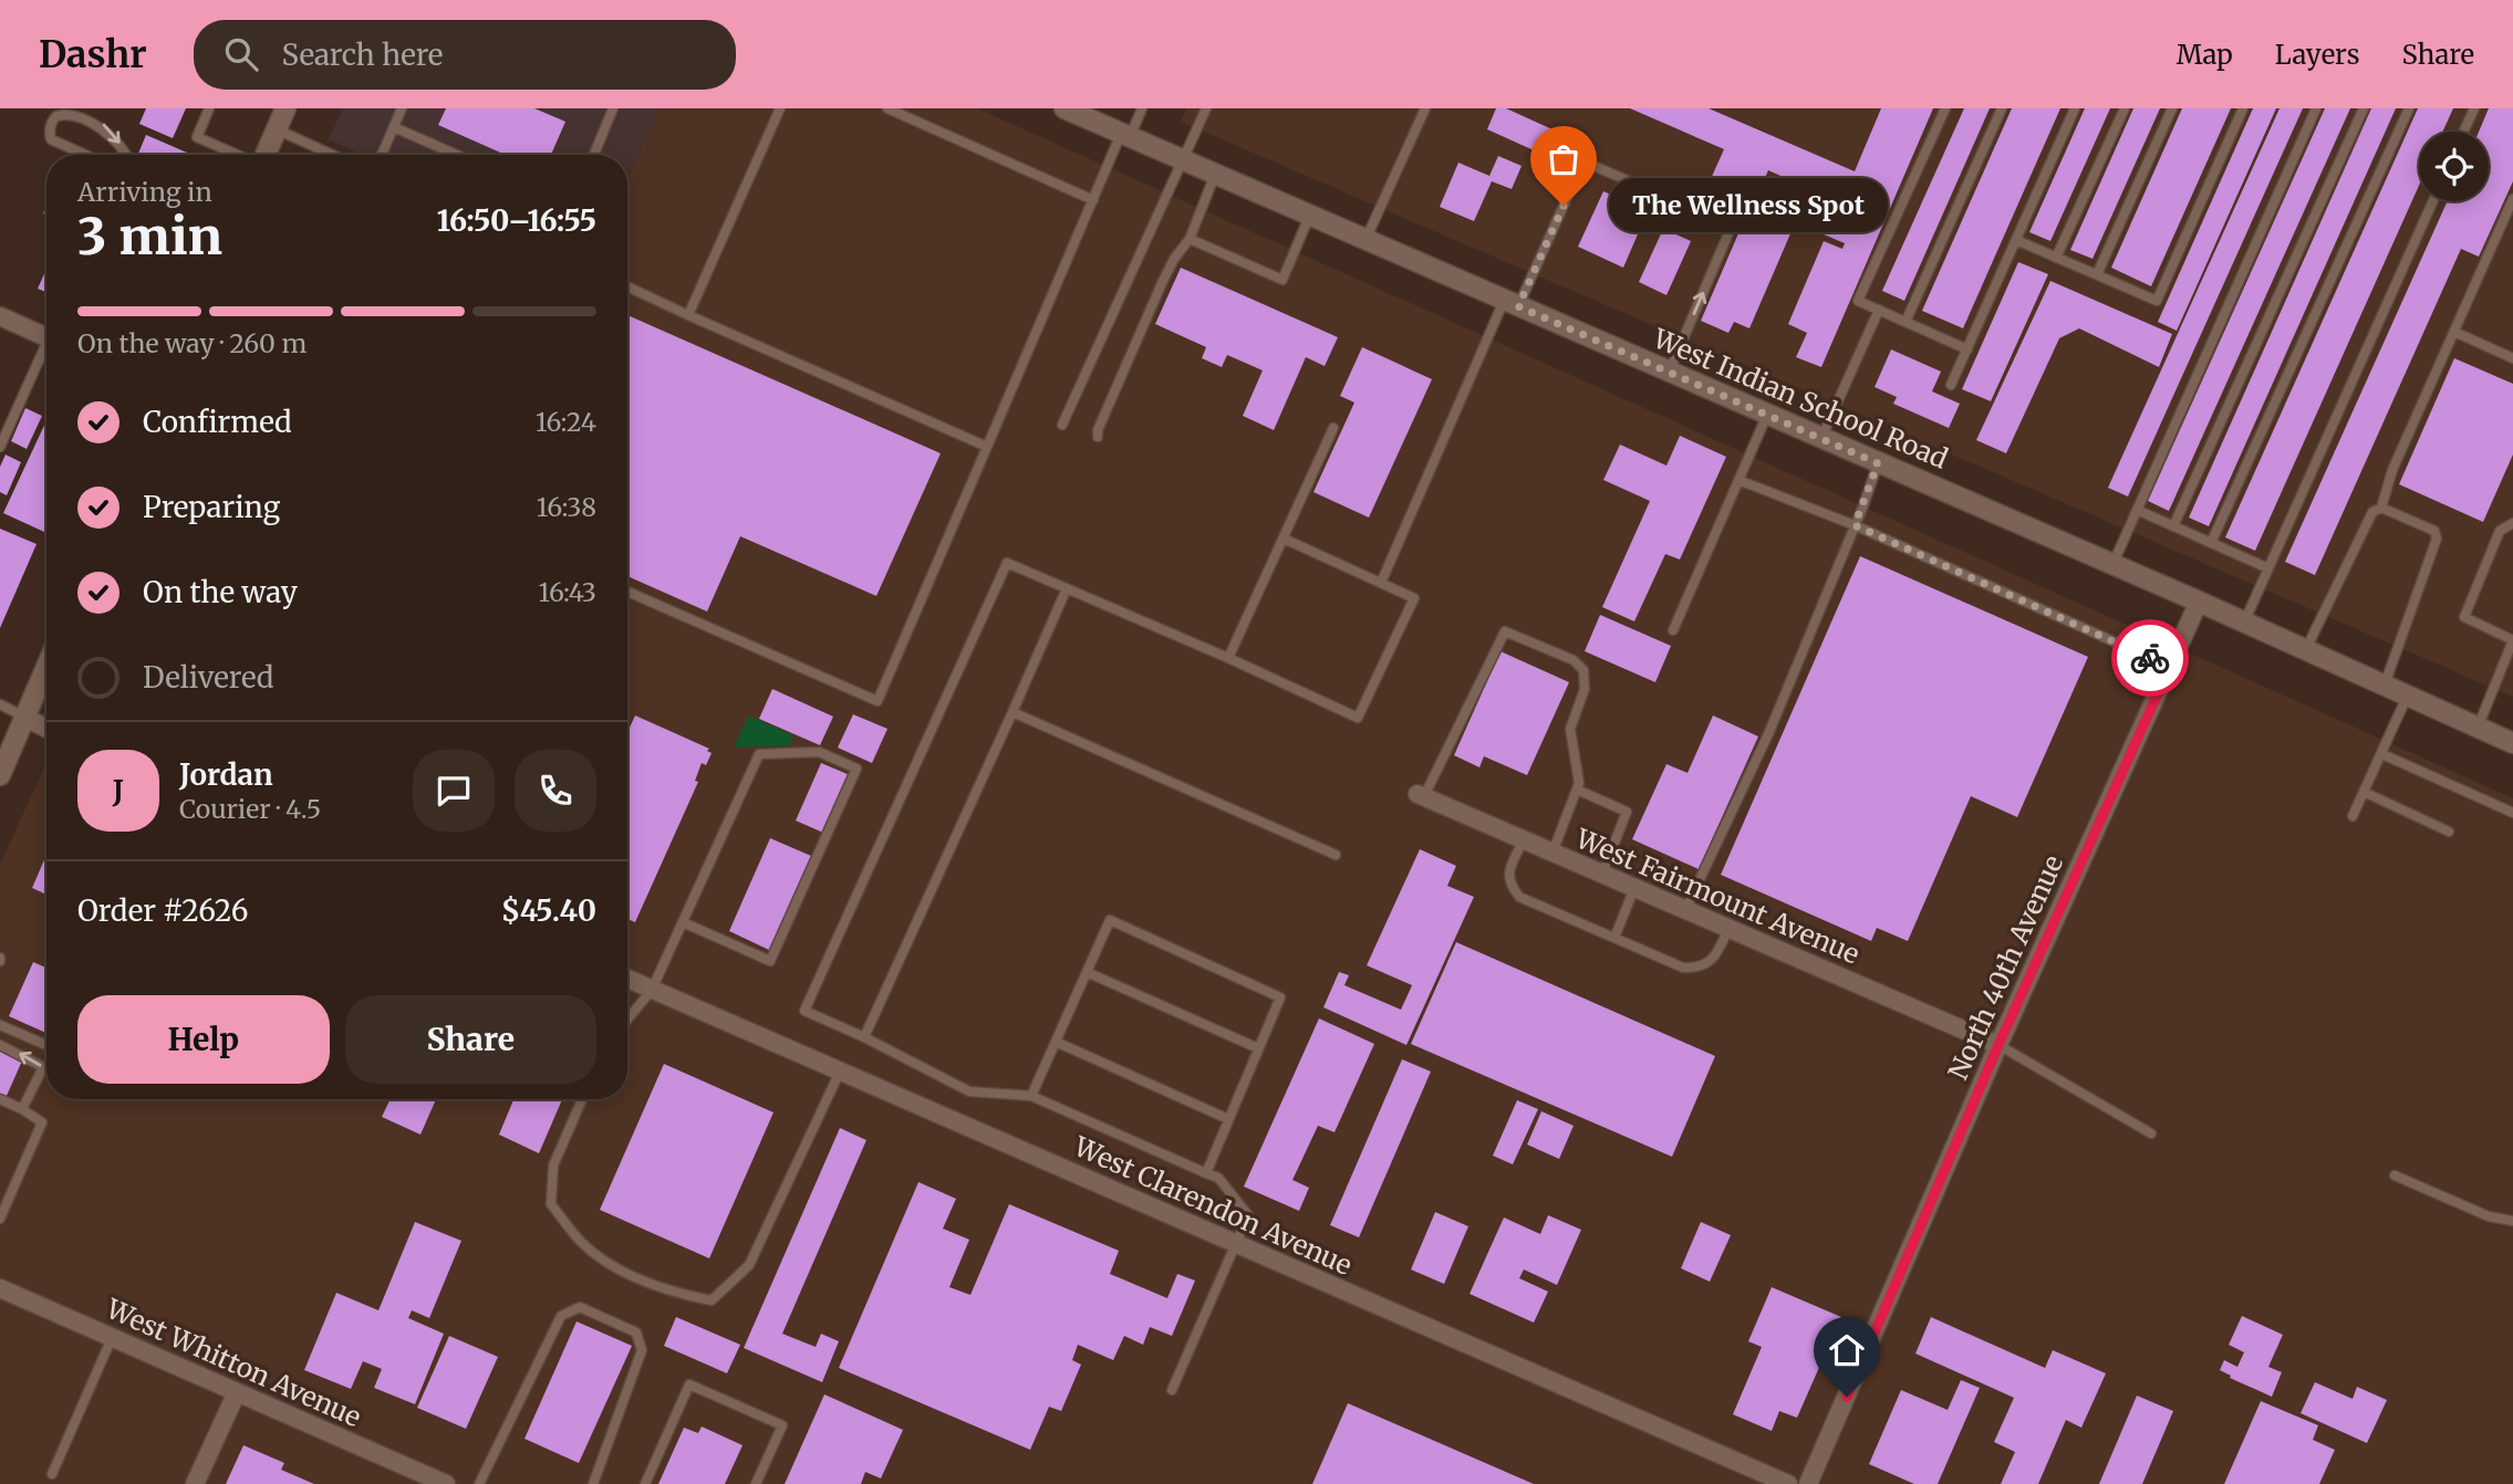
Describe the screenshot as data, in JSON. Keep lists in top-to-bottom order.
{
  "streets": {
    "main road": ["West Indian School Road"],
    "street": [
      "West Fairmount Avenue",
      "North 40th Avenue",
      "West Clarendon Avenue",
      "West Whitton Avenue"
    ]
  },
  "crossings": [
    ["West Indian School Road", "North 40th Avenue"],
    ["West Fairmount Avenue", "North 40th Avenue"]
  ],
  "places": ["The Wellness Spot"],
  "page": {
    "header": "Dashr",
    "search": "Search here",
    "nav": ["Map", "Layers", "Share"],
    "heading": ["3 min", "Arriving in", "16:50–16:55"],
    "panel": [
      "Jordan",
      "Courier · 4.5",
      "Order #2626",
      "$45.40"
    ],
    "bubble": "The Wellness Spot",
    "bar": "On the way · 260 m",
    "list": [
      ["Confirmed", "16:24"],
      ["Preparing", "16:38"],
      ["On the way", "16:43"],
      "Delivered"
    ],
    "round": "J",
    "buttons": ["Help", "Share"]
  }
}
